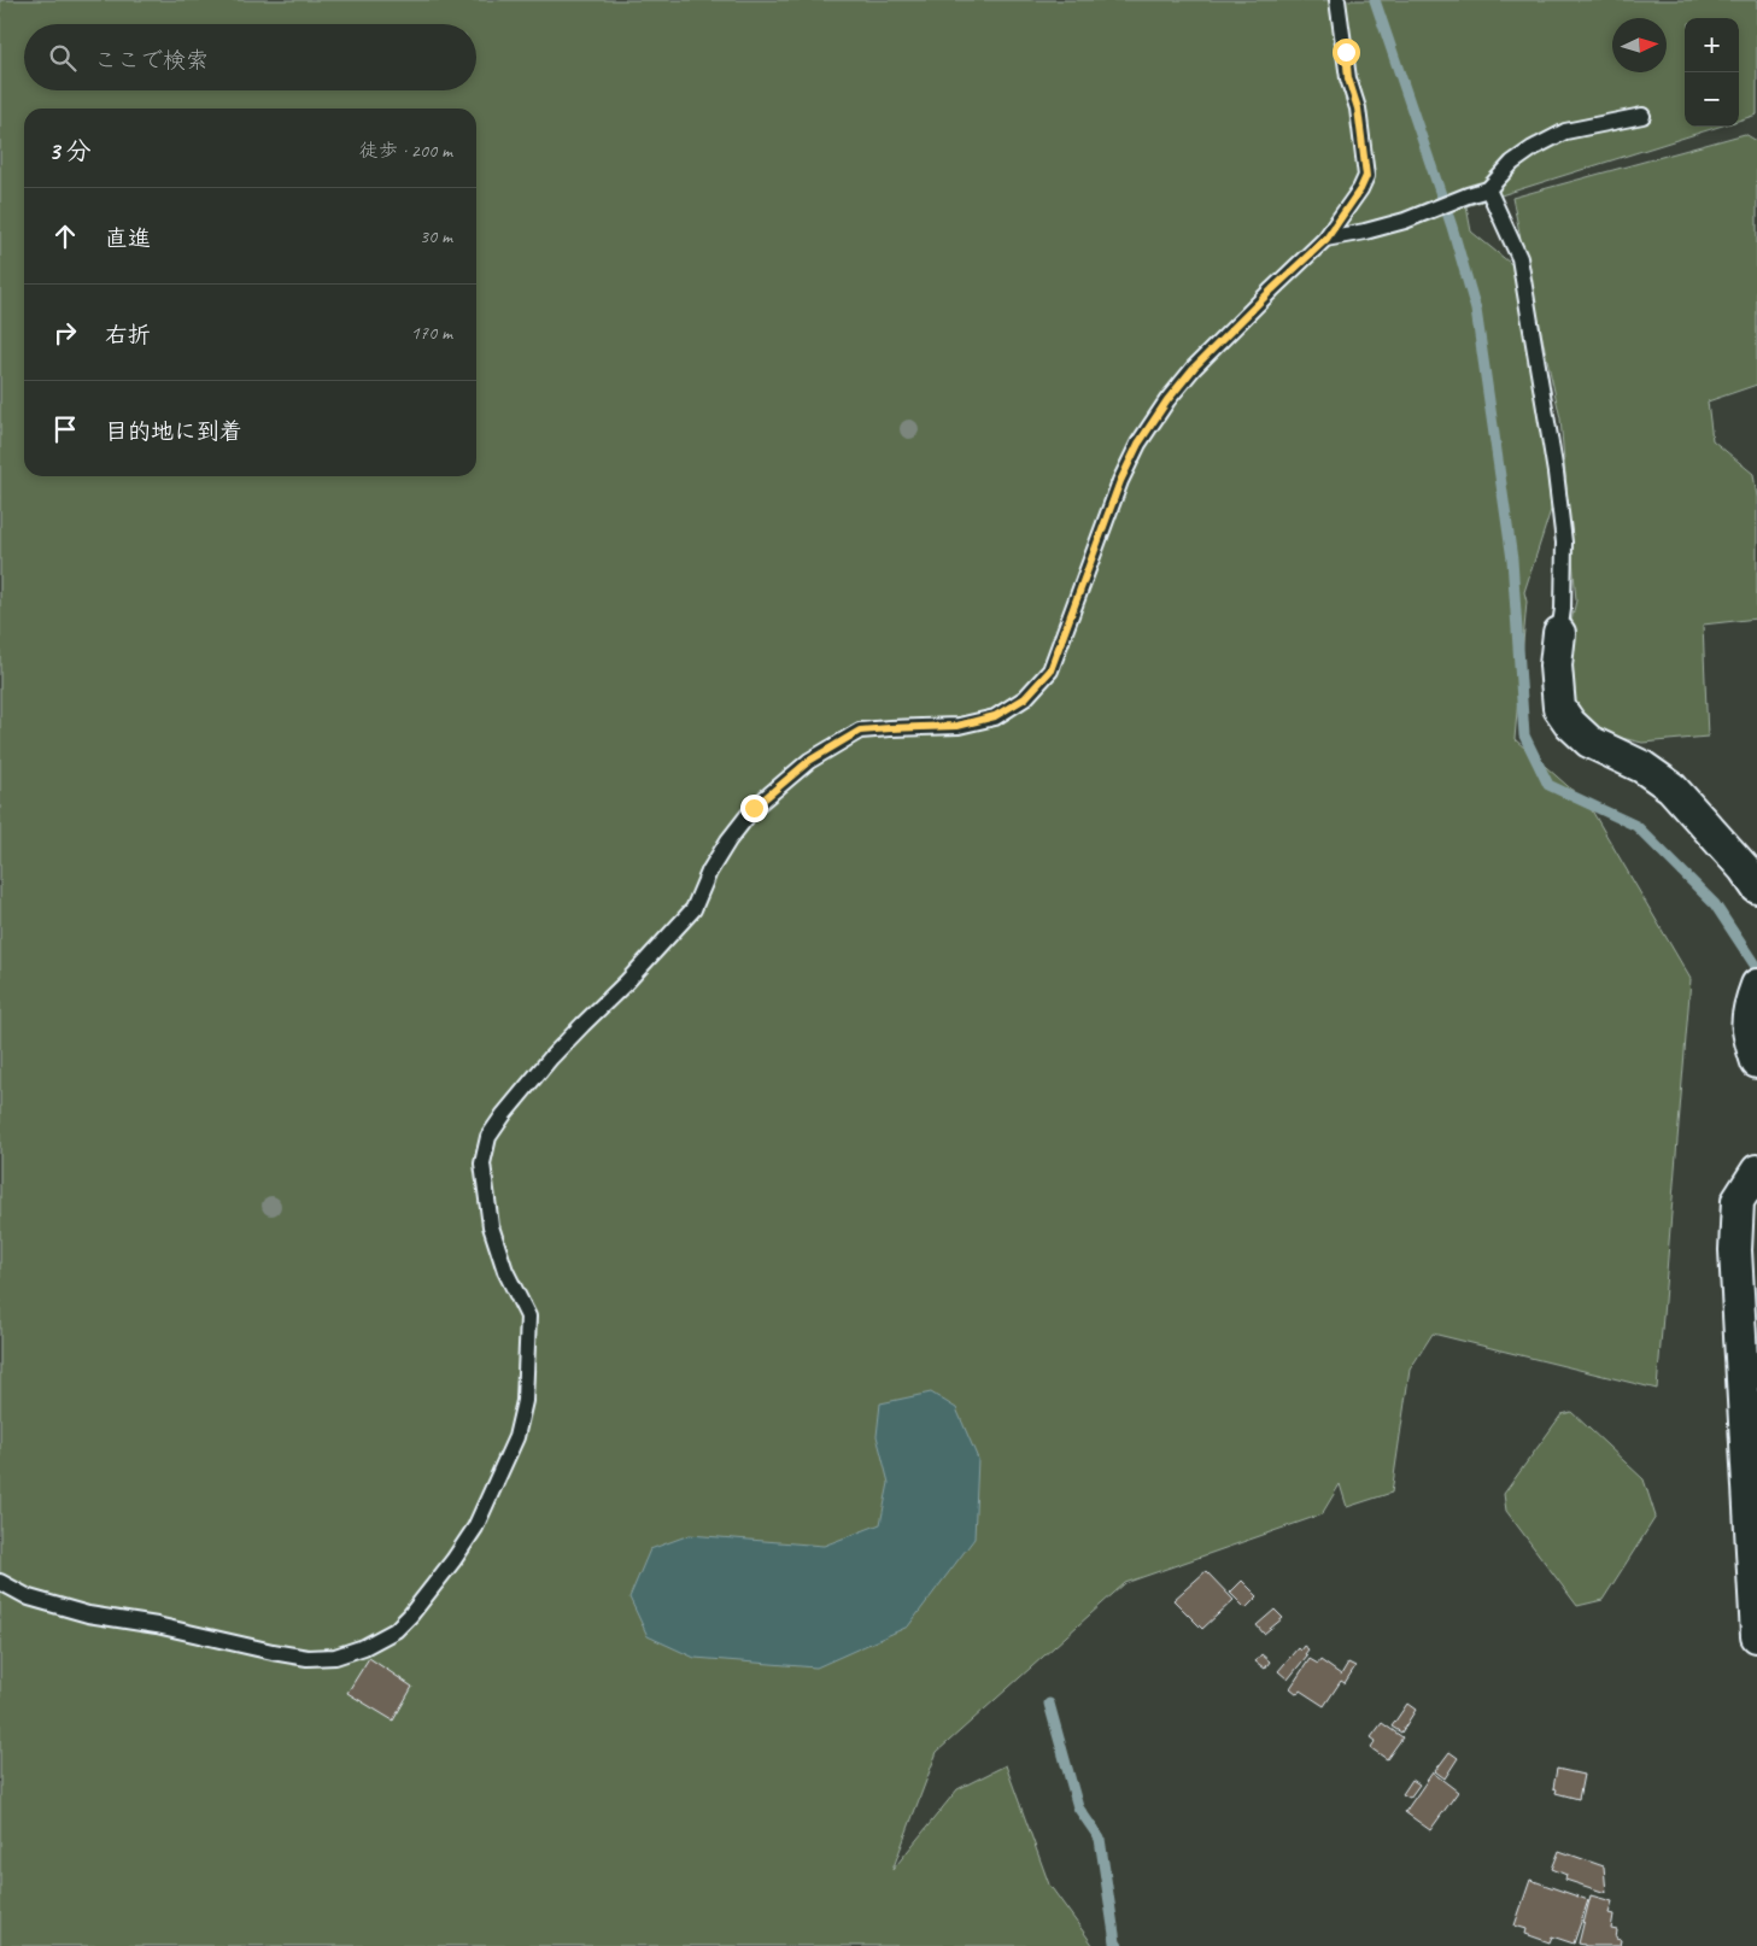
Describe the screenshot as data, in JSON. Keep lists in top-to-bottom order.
{
  "north": "right",
  "page": {
    "map_buttons": ["+", "−"],
    "search": "ここで検索",
    "heading": ["3 分", "徒歩 · 200 m"],
    "list": [
      ["直進", "30 m"],
      ["右折", "170 m"],
      "目的地に到着"
    ]
  }
}
